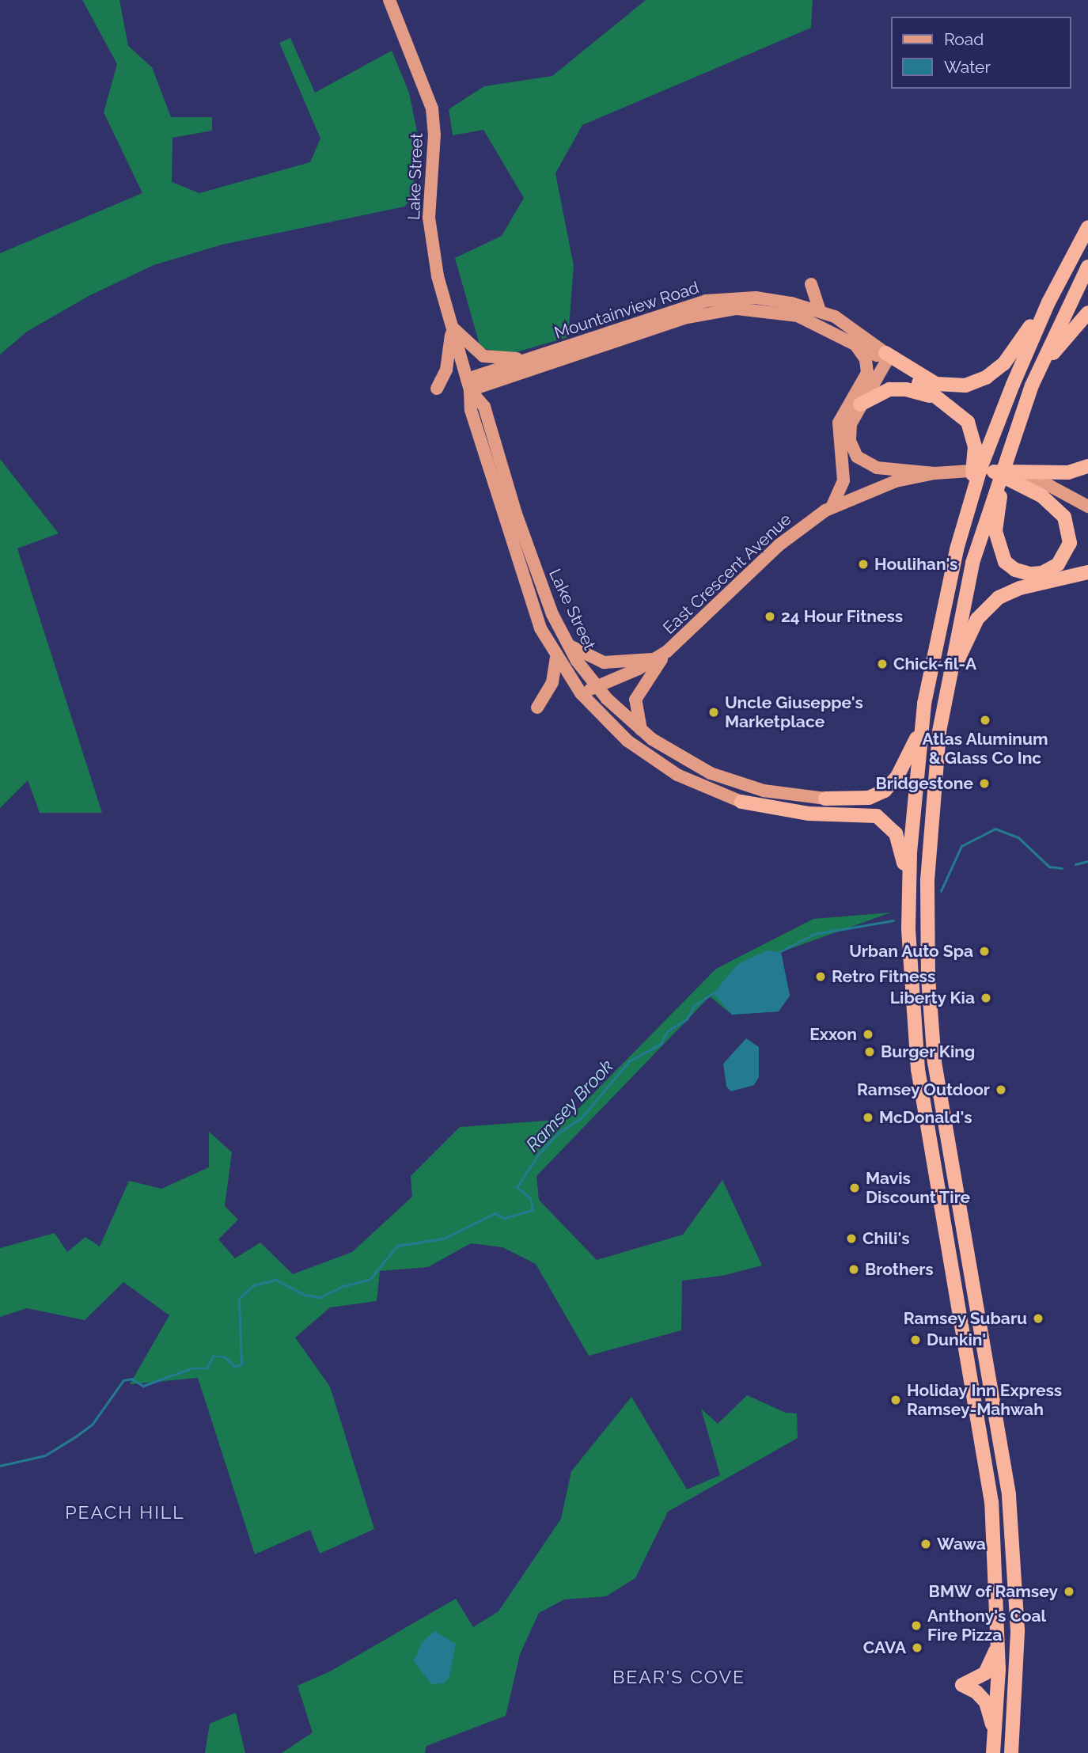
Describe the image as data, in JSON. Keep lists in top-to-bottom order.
{
  "streets": {
    "main road": ["Lake Street", "Mountainview Road", "East Crescent Avenue"]
  },
  "crossings": [
    ["Lake Street", "Mountainview Road"],
    ["Lake Street", "East Crescent Avenue"]
  ],
  "districts": ["PEACH HILL", "BEAR'S COVE"],
  "water": ["Ramsey Brook"],
  "places": [
    "Houlihan's",
    "24 Hour Fitness",
    "Chick-fil-A",
    "Uncle Giuseppe's Marketplace",
    "Atlas Aluminum & Glass Co Inc",
    "Bridgestone",
    "Urban Auto Spa",
    "Retro Fitness",
    "Liberty Kia",
    "Exxon",
    "Burger King",
    "Ramsey Outdoor",
    "McDonald's",
    "Mavis Discount Tire",
    "Chili's",
    "Brothers",
    "Ramsey Subaru",
    "Dunkin'",
    "Holiday Inn Express Ramsey-Mahwah",
    "Wawa",
    "BMW of Ramsey",
    "Anthony's Coal Fire Pizza",
    "CAVA"
  ],
  "legend": ["Road", "Water"]
}
